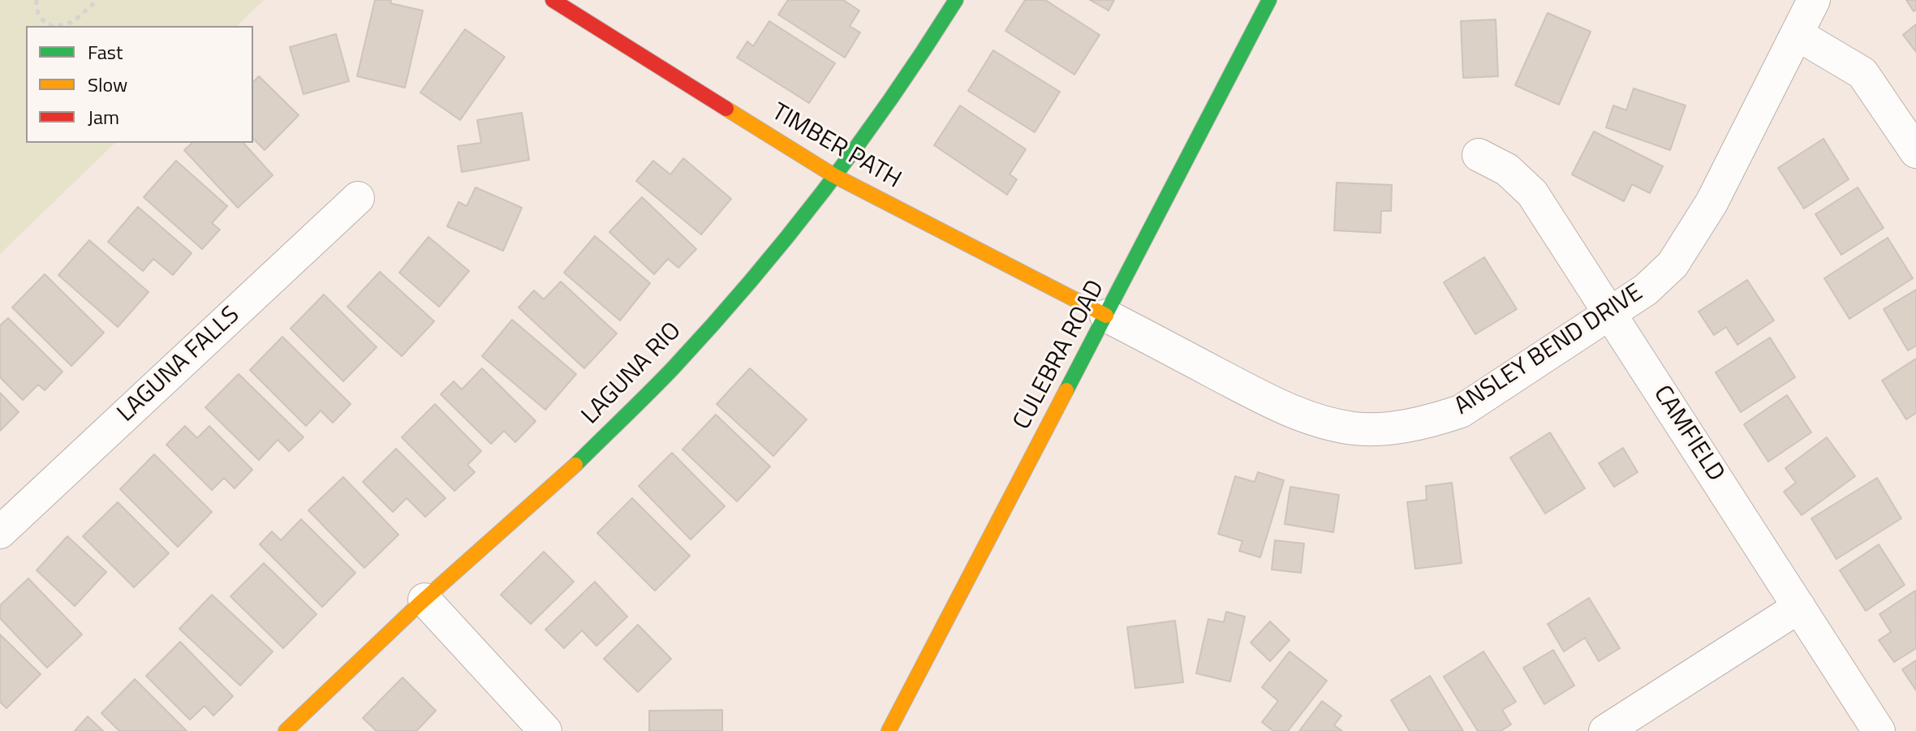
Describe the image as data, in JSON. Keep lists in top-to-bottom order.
{
  "streets": {
    "street": [
      "TIMBER PATH",
      "ANSLEY BEND DRIVE",
      "CULEBRA ROAD",
      "LAGUNA FALLS",
      "LAGUNA RIO",
      "CAMFIELD"
    ]
  },
  "crossings": [
    ["TIMBER PATH", "ANSLEY BEND DRIVE"],
    ["TIMBER PATH", "CULEBRA ROAD"],
    ["TIMBER PATH", "LAGUNA RIO"],
    ["ANSLEY BEND DRIVE", "CULEBRA ROAD"],
    ["ANSLEY BEND DRIVE", "CAMFIELD"]
  ],
  "legend": ["Fast", "Slow", "Jam"]
}
